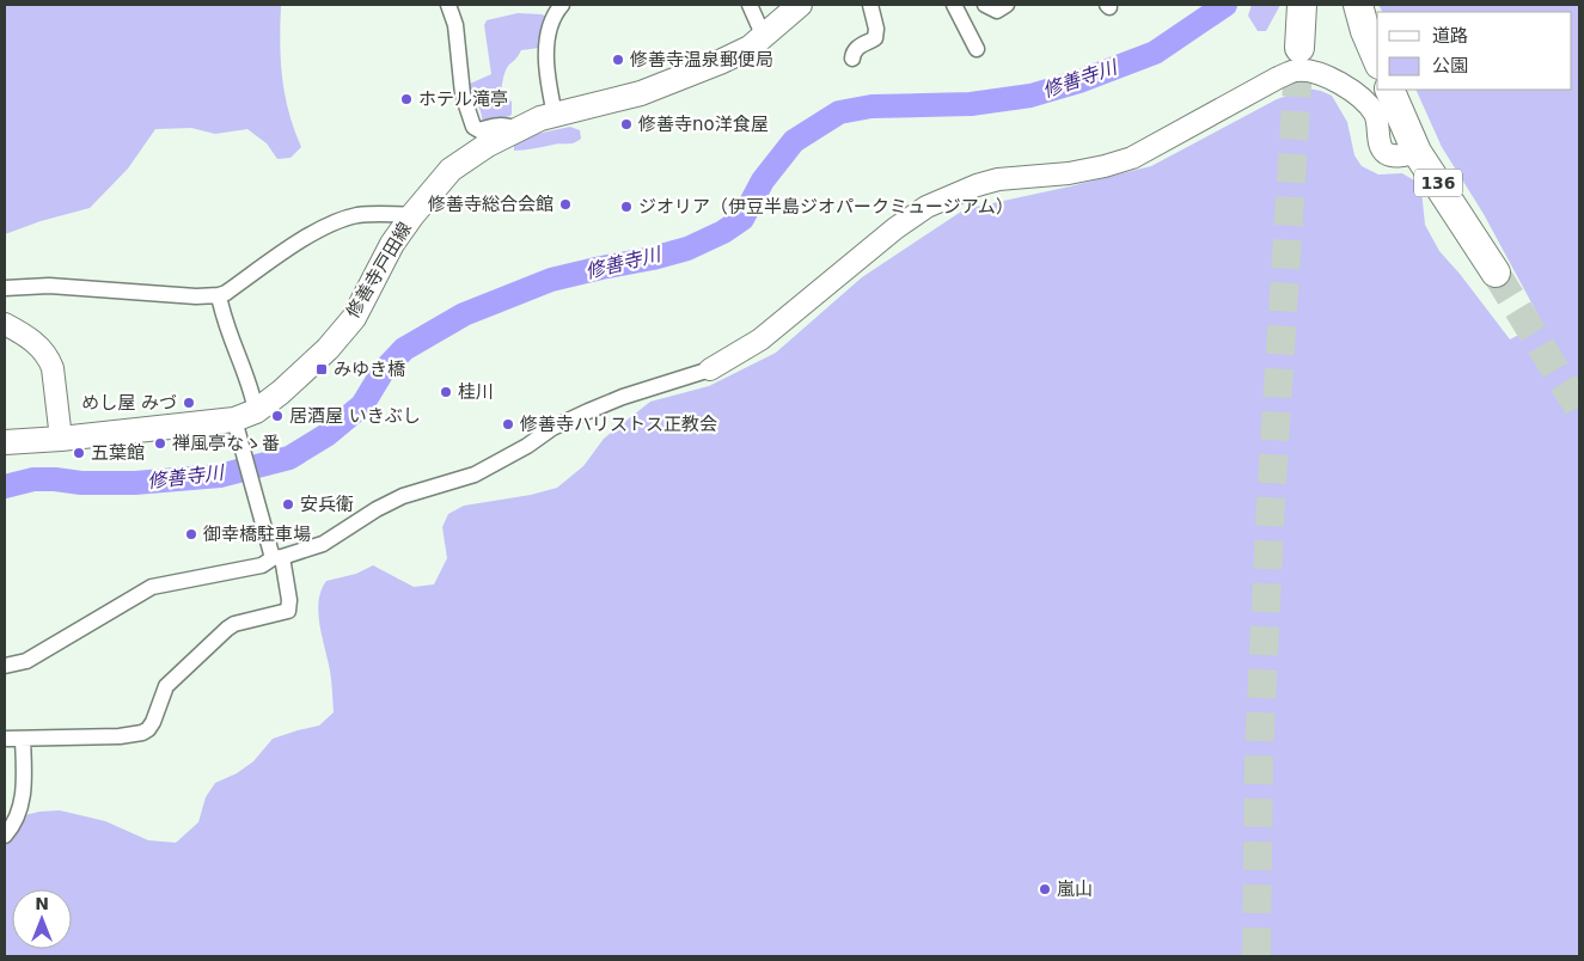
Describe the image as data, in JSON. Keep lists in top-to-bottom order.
{
  "streets": {
    "highway": ["136"],
    "main road": ["修善寺戸田線"]
  },
  "water": ["修善寺川"],
  "places": {
    "other": [
      "修善寺温泉郵便局",
      "ホテル滝亭",
      "修善寺no洋食屋",
      "修善寺総合会館",
      "ジオリア（伊豆半島ジオパークミュージアム）",
      "桂川",
      "めし屋 みづ",
      "居酒屋 いきぶし",
      "修善寺ハリストス正教会",
      "禅風亭なゝ番",
      "五葉館",
      "安兵衛",
      "御幸橋駐車場",
      "嵐山"
    ],
    "transit": ["みゆき橋"]
  },
  "legend": ["道路", "公園"],
  "north": "top"
}
